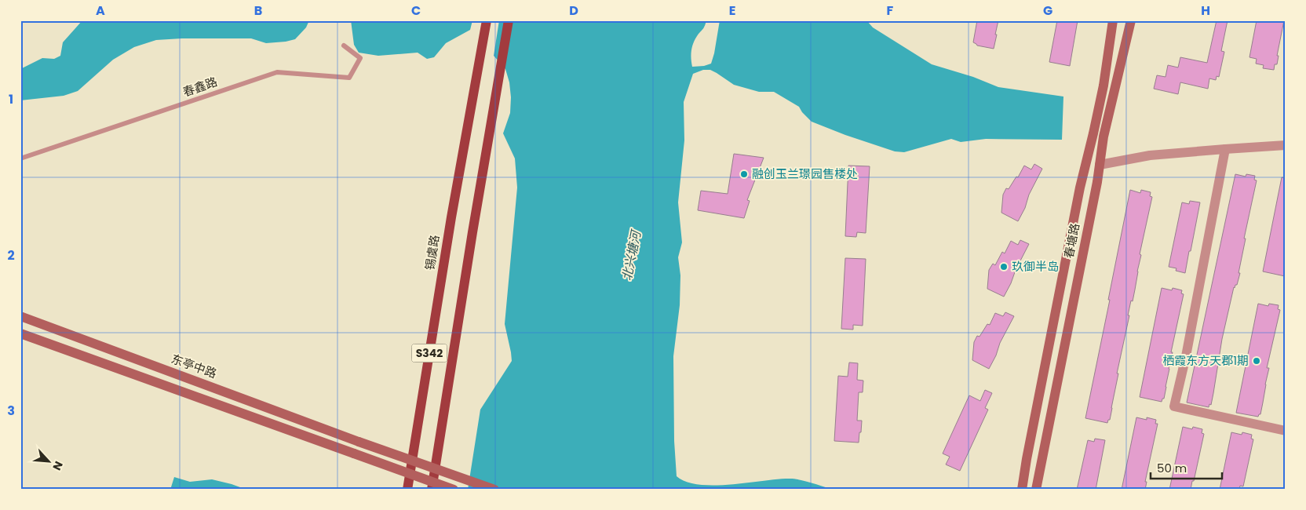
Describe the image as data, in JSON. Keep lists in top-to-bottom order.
{
  "streets": {
    "main road": [
      "春塘路",
      "锡虞路",
      "S342",
      "东亭中路"
    ],
    "lane": ["春鑫路"]
  },
  "water": ["北兴塘河"],
  "places": ["融创玉兰璟园售楼处", "玖御半岛", "栖霞东方天郡1期"],
  "scale_bar": "50 m",
  "north": "bottom right",
  "grid": {
    "columns": [
      "A",
      "B",
      "C",
      "D",
      "E",
      "F",
      "G",
      "H"
    ],
    "rows": ["1", "2", "3"]
  }
}
